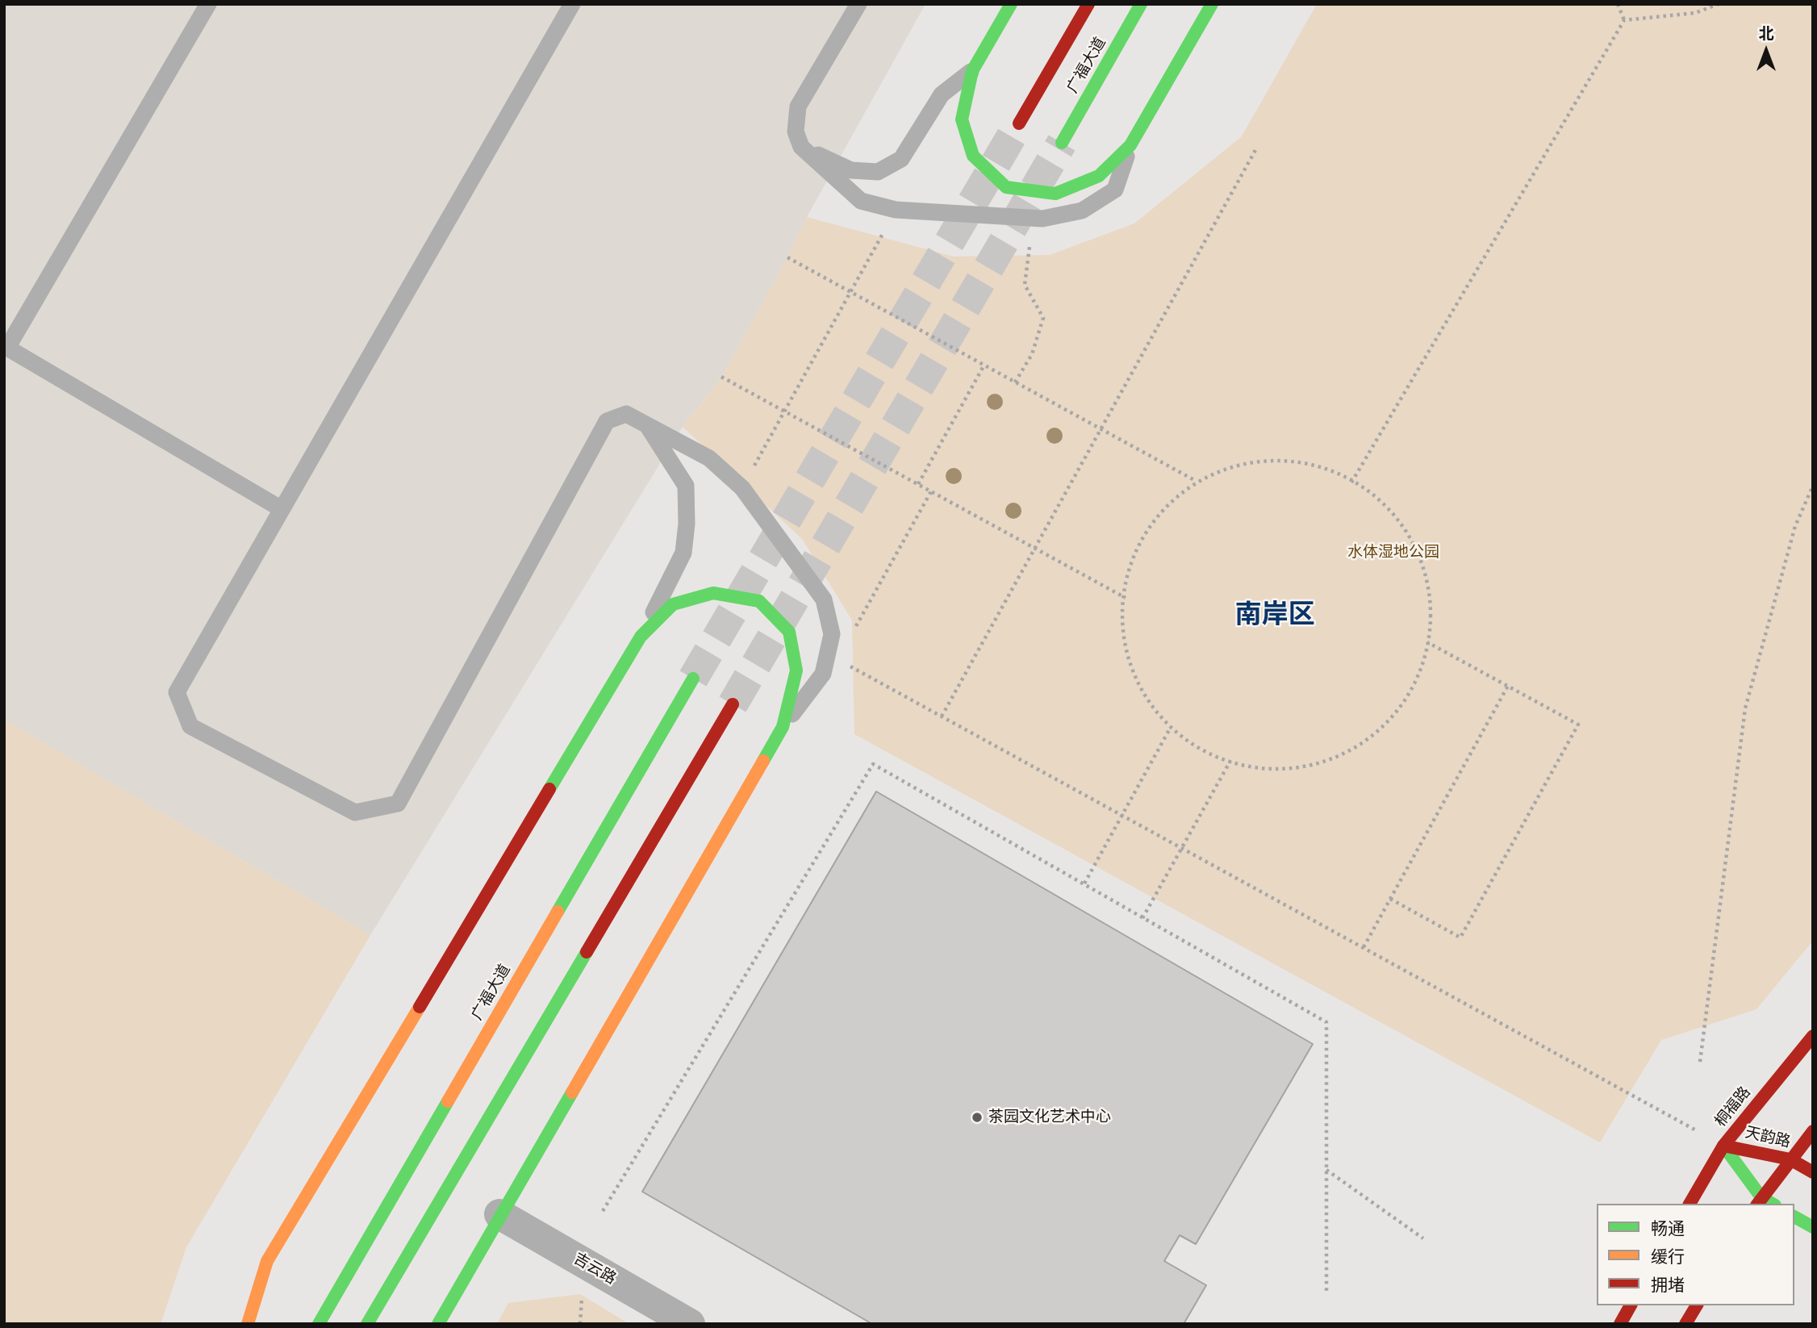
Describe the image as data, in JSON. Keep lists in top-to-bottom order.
{
  "streets": {
    "main road": ["广福大道", "桐福路", "天韵路"],
    "street": ["吉云路"]
  },
  "crossings": [
    ["桐福路", "天韵路"]
  ],
  "districts": ["南岸区"],
  "parks": ["水体湿地公园"],
  "places": ["茶园文化艺术中心"],
  "legend": ["畅通", "缓行", "拥堵"],
  "north": "top"
}
